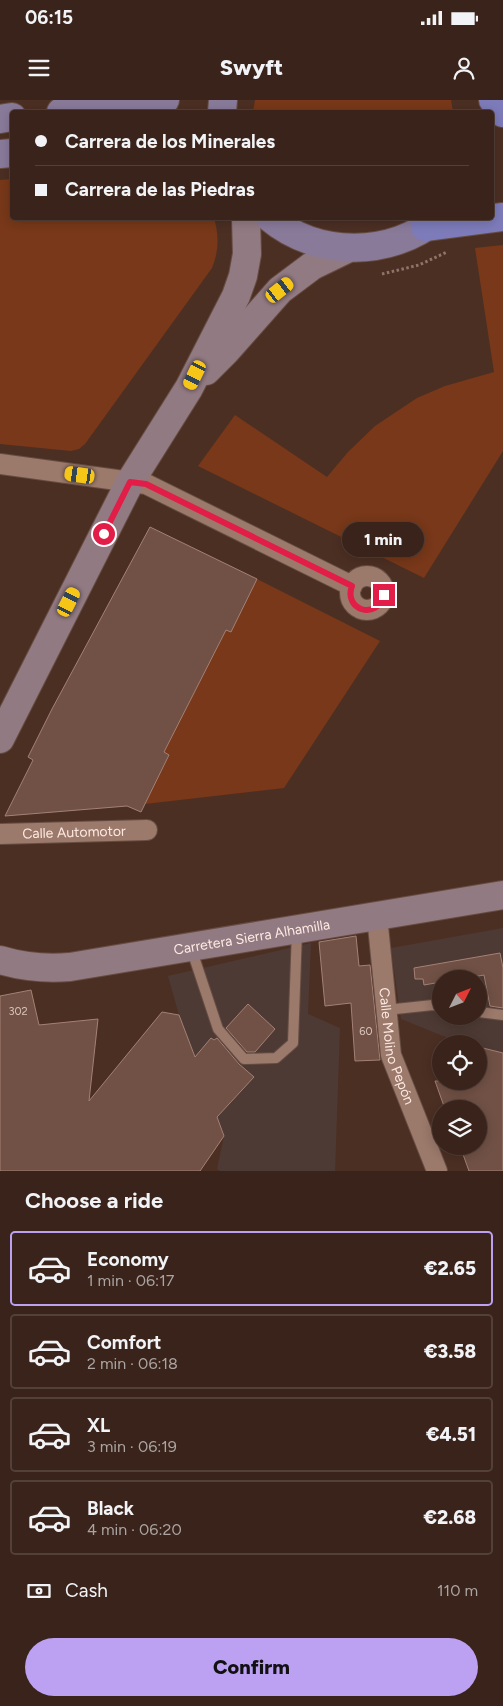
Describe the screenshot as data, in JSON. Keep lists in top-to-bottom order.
{
  "streets": {
    "main road": ["Carretera Sierra Alhamilla"],
    "street": ["Calle Automotor", "Calle Molino Pepón"]
  },
  "crossings": [
    ["Carretera Sierra Alhamilla", "Calle Molino Pepón"]
  ],
  "house_numbers": ["302", "60"],
  "north": "top right",
  "page": {
    "status": "06:15",
    "header": "Swyft",
    "banner": ["Carrera de los Minerales", "Carrera de las Piedras"],
    "bubble": "1 min",
    "heading": "Choose a ride",
    "list": [
      {
        "name": "Economy",
        "note": "1 min · 06:17",
        "value": "€2.65"
      },
      {
        "name": "Comfort",
        "note": "2 min · 06:18",
        "value": "€3.58"
      },
      {
        "name": "XL",
        "note": "3 min · 06:19",
        "value": "€4.51"
      },
      {
        "name": "Black",
        "note": "4 min · 06:20",
        "value": "€2.68"
      }
    ],
    "pay": ["Cash", "110 m"],
    "buttons": "Confirm"
  }
}
